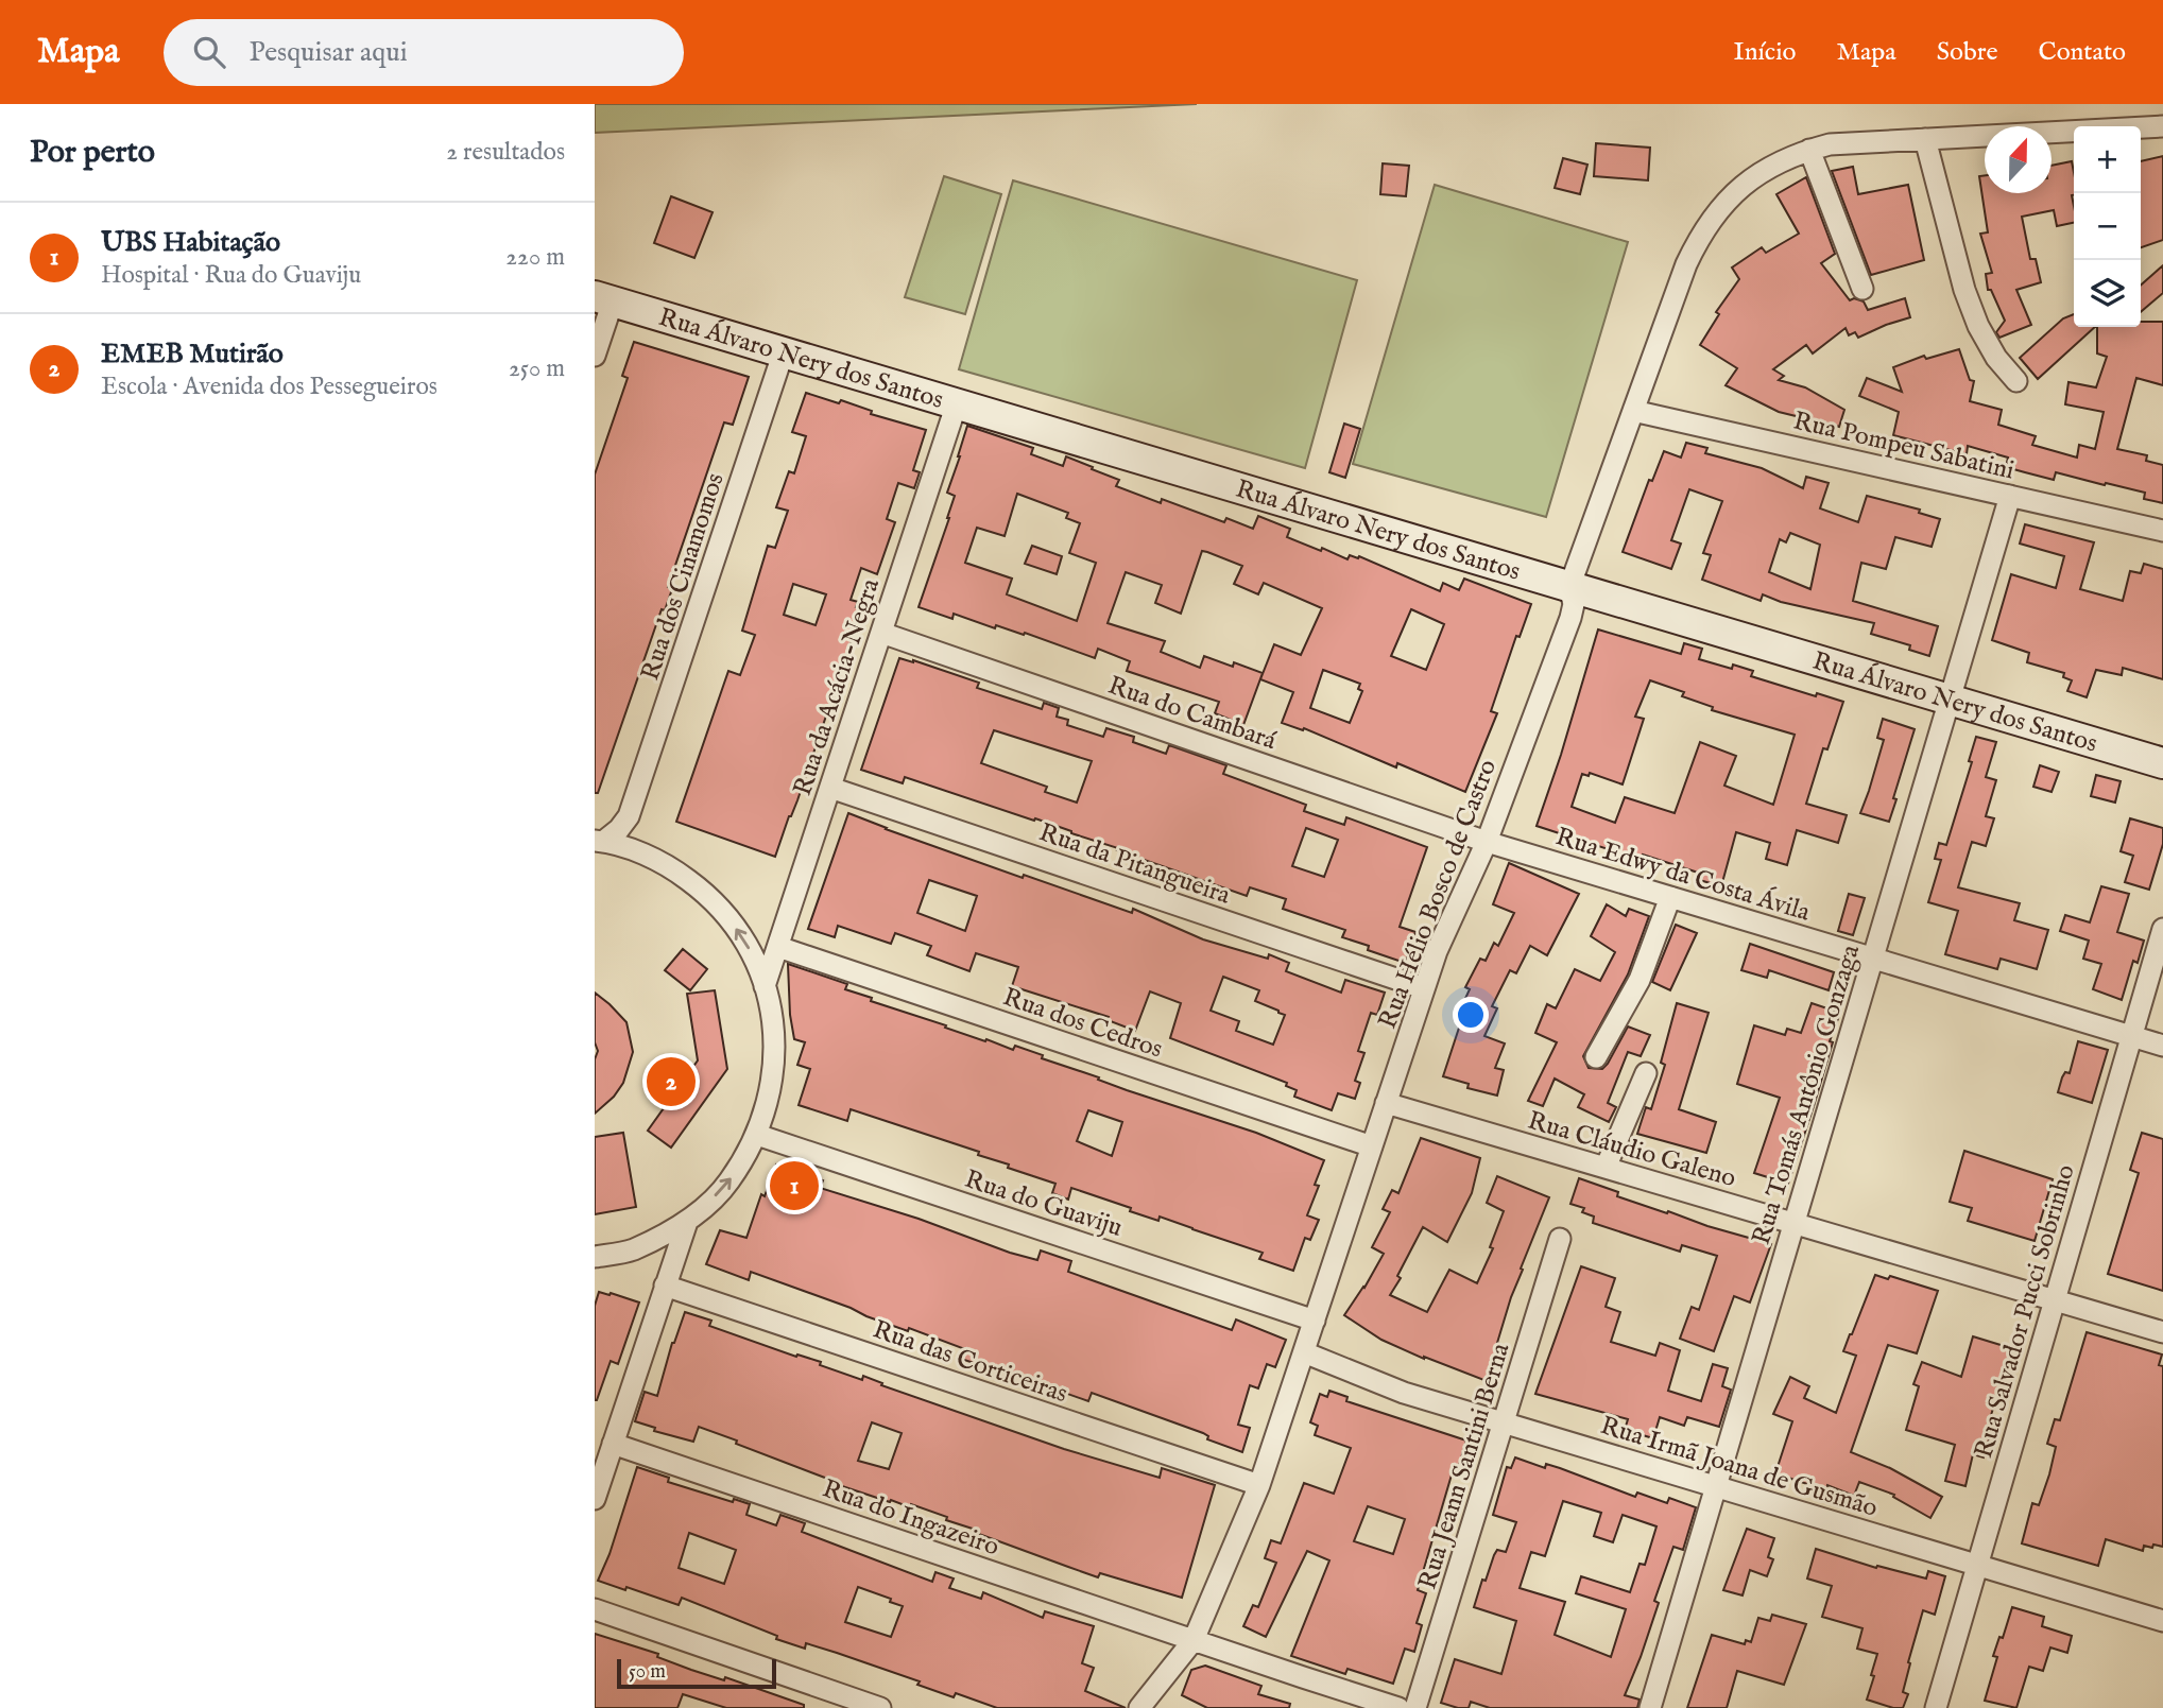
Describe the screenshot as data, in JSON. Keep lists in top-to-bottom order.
{
  "streets": {
    "main road": ["Rua Álvaro Nery dos Santos"],
    "street": [
      "Rua Pompeu Sabatini",
      "Rua dos Cinamomos",
      "Rua da Acácia-Negra",
      "Rua do Cambará",
      "Rua da Pitangueira",
      "Rua Edwy da Costa Ávila",
      "Rua Hélio Bosco de Castro",
      "Rua dos Cedros",
      "Rua Tomás Antônio Gonzaga",
      "Rua Cláudio Galeno",
      "Rua do Guaviju",
      "Rua Salvador Pucci Sobrinho",
      "Rua das Corticeiras",
      "Rua Jeann Santini Berna",
      "Rua Irmã Joana de Gusmão",
      "Rua do Ingazeiro"
    ]
  },
  "crossings": [
    ["Rua Álvaro Nery dos Santos", "Rua dos Cinamomos"],
    ["Rua Álvaro Nery dos Santos", "Rua da Acácia-Negra"],
    ["Rua Álvaro Nery dos Santos", "Rua Hélio Bosco de Castro"],
    ["Rua Álvaro Nery dos Santos", "Rua Tomás Antônio Gonzaga"],
    ["Rua Pompeu Sabatini", "Rua Hélio Bosco de Castro"],
    ["Rua Pompeu Sabatini", "Rua Tomás Antônio Gonzaga"],
    ["Rua da Acácia-Negra", "Rua do Cambará"],
    ["Rua da Acácia-Negra", "Rua da Pitangueira"],
    ["Rua da Acácia-Negra", "Rua dos Cedros"],
    ["Rua do Cambará", "Rua Edwy da Costa Ávila"],
    ["Rua do Cambará", "Rua Hélio Bosco de Castro"],
    ["Rua da Pitangueira", "Rua Hélio Bosco de Castro"],
    ["Rua Edwy da Costa Ávila", "Rua Hélio Bosco de Castro"],
    ["Rua Edwy da Costa Ávila", "Rua Tomás Antônio Gonzaga"],
    ["Rua Edwy da Costa Ávila", "Rua Salvador Pucci Sobrinho"],
    ["Rua Hélio Bosco de Castro", "Rua dos Cedros"],
    ["Rua Hélio Bosco de Castro", "Rua Cláudio Galeno"],
    ["Rua Hélio Bosco de Castro", "Rua do Guaviju"],
    ["Rua Hélio Bosco de Castro", "Rua das Corticeiras"],
    ["Rua Hélio Bosco de Castro", "Rua Irmã Joana de Gusmão"],
    ["Rua Hélio Bosco de Castro", "Rua do Ingazeiro"],
    ["Rua Tomás Antônio Gonzaga", "Rua Cláudio Galeno"],
    ["Rua Tomás Antônio Gonzaga", "Rua Irmã Joana de Gusmão"],
    ["Rua Cláudio Galeno", "Rua Salvador Pucci Sobrinho"],
    ["Rua Salvador Pucci Sobrinho", "Rua Irmã Joana de Gusmão"],
    ["Rua Jeann Santini Berna", "Rua Irmã Joana de Gusmão"]
  ],
  "scale_bar": "50 m",
  "north": "top",
  "page": {
    "header": "Mapa",
    "search": "Pesquisar aqui",
    "nav": [
      "Início",
      "Mapa",
      "Sobre",
      "Contato"
    ],
    "heading": ["Por perto", "2 resultados"],
    "map_buttons": ["+", "−"],
    "list": [
      {
        "mark": "1",
        "name": "UBS Habitação",
        "note": "Hospital · Rua do Guaviju",
        "value": "220 m"
      },
      {
        "mark": "2",
        "name": "EMEB Mutirão",
        "note": "Escola · Avenida dos Pessegueiros",
        "value": "250 m"
      }
    ],
    "pins": ["2", "1"],
    "scale": "50 m"
  }
}
